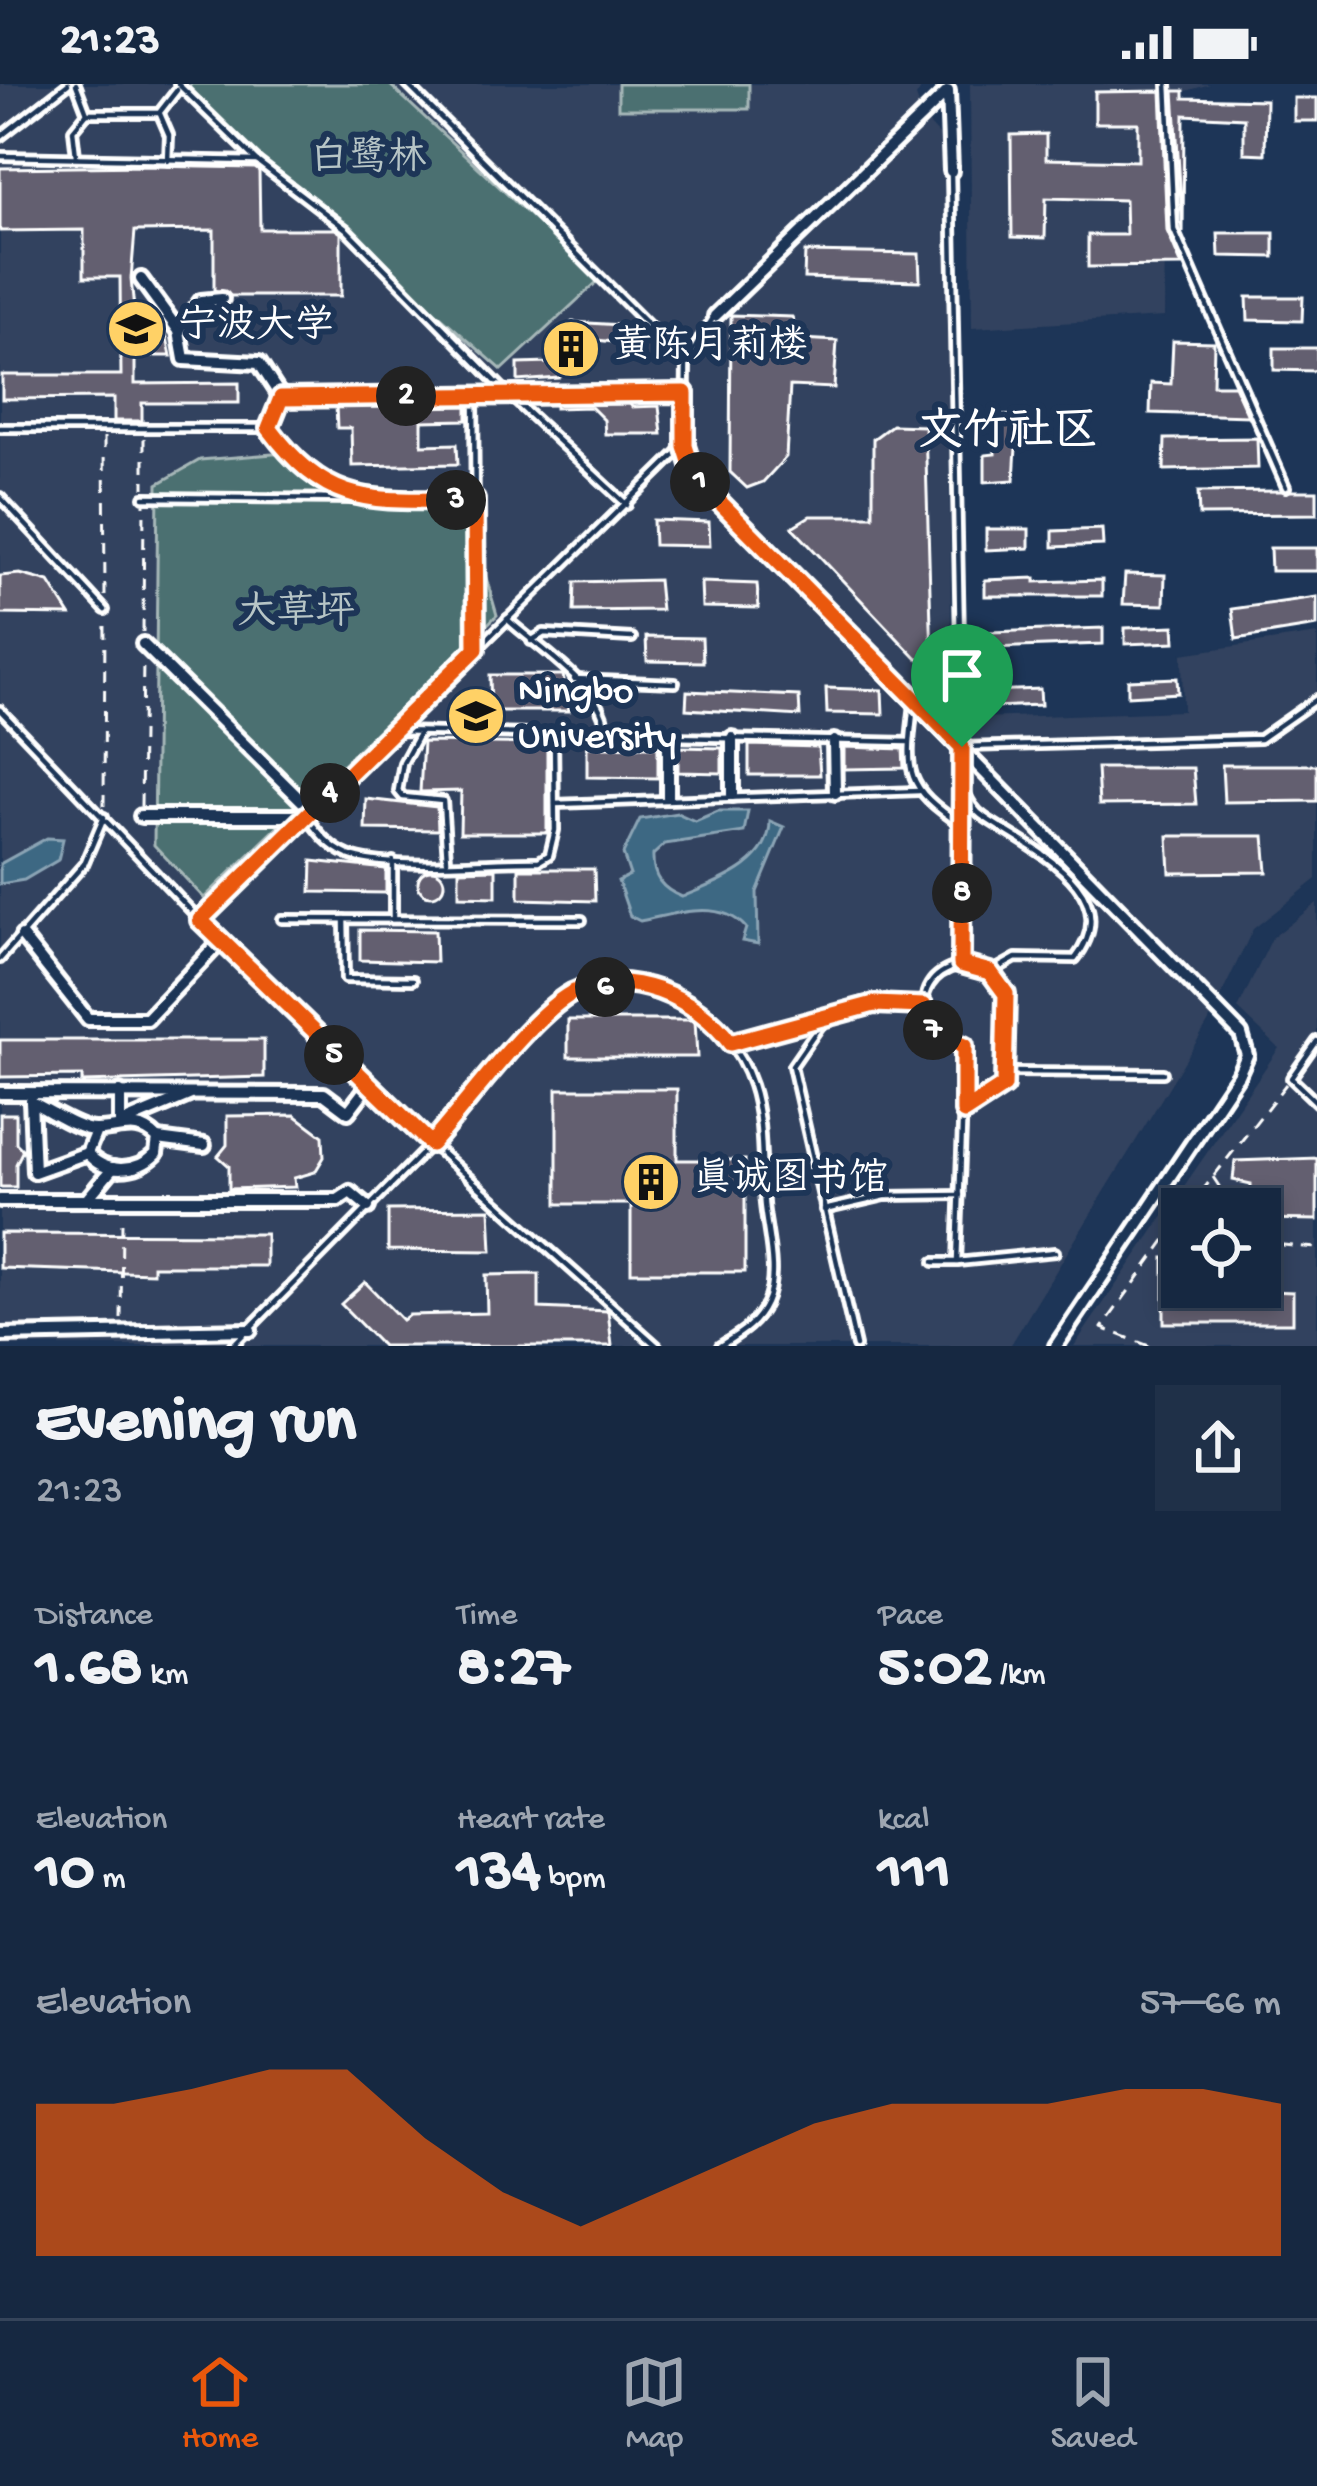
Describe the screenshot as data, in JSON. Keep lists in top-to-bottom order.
{
  "districts": ["文竹社区"],
  "parks": ["白鹭林", "大草坪"],
  "places": {
    "school or university": ["宁波大学", "Ningbo University"],
    "building": ["黄陈月莉楼", "真诚图书馆"]
  },
  "page": {
    "status": "21:23",
    "pins": [
      "2",
      "1",
      "3",
      "4",
      "8",
      "6",
      "7",
      "5"
    ],
    "heading": ["Evening run", "21:23"],
    "stats": [
      ["Distance", "1.68 km"],
      ["Time", "8:27"],
      ["Pace", "5:02 /km"],
      ["Elevation", "10 m"],
      ["Heart rate", "134 bpm"],
      ["kcal", "111"]
    ],
    "chart": ["Elevation", "57–66 m"],
    "tabs": ["Home", "Map", "Saved"]
  }
}
